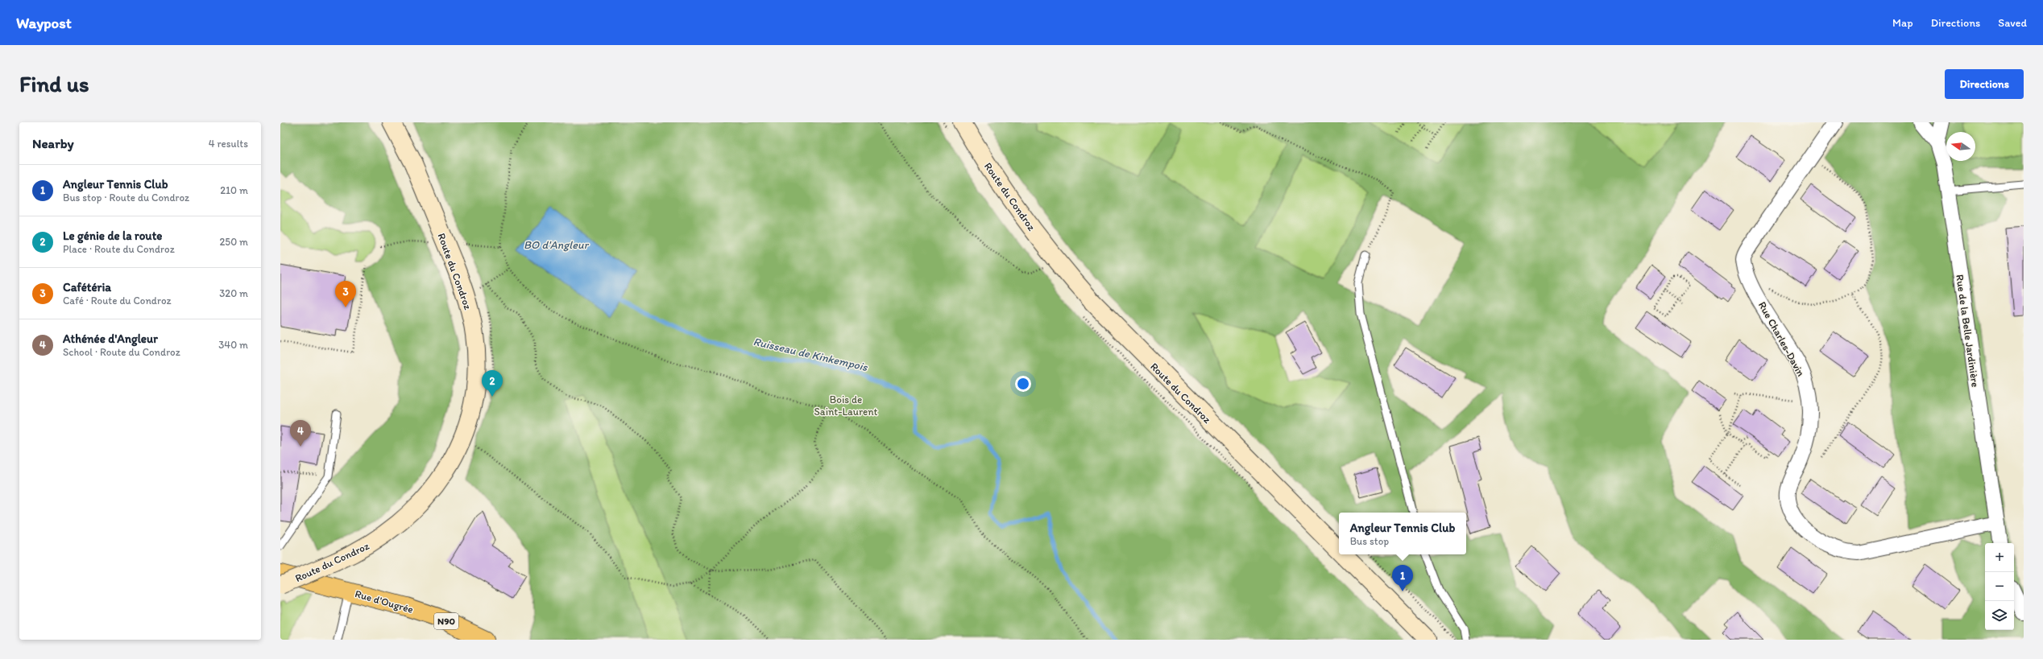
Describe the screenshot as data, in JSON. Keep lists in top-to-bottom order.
{
  "streets": {
    "main road": ["Route du Condroz", "Rue d'Ougrée", "N90"],
    "street": ["Rue de la Belle Jardinière", "Rue Charles-Davin"]
  },
  "crossings": [
    ["Rue de la Belle Jardinière", "Rue Charles-Davin"]
  ],
  "water": ["BO d'Angleur", "Ruisseau de Kinkempois"],
  "parks": ["Bois de Saint-Laurent"],
  "north": "left",
  "page": {
    "header": "Waypost",
    "nav": ["Map", "Directions", "Saved"],
    "buttons": "Directions",
    "title": "Find us",
    "heading": ["Nearby", "4 results"],
    "list": [
      {
        "mark": "1",
        "name": "Angleur Tennis Club",
        "note": "Bus stop · Route du Condroz",
        "value": "210 m"
      },
      {
        "mark": "2",
        "name": "Le génie de la route",
        "note": "Place · Route du Condroz",
        "value": "250 m"
      },
      {
        "mark": "3",
        "name": "Cafétéria",
        "note": "Café · Route du Condroz",
        "value": "320 m"
      },
      {
        "mark": "4",
        "name": "Athénée d'Angleur",
        "note": "School · Route du Condroz",
        "value": "340 m"
      }
    ],
    "pins": [
      "3",
      "2",
      "4",
      "1"
    ],
    "popup": ["Angleur Tennis Club", "Bus stop"],
    "map_buttons": ["+", "−"]
  }
}
